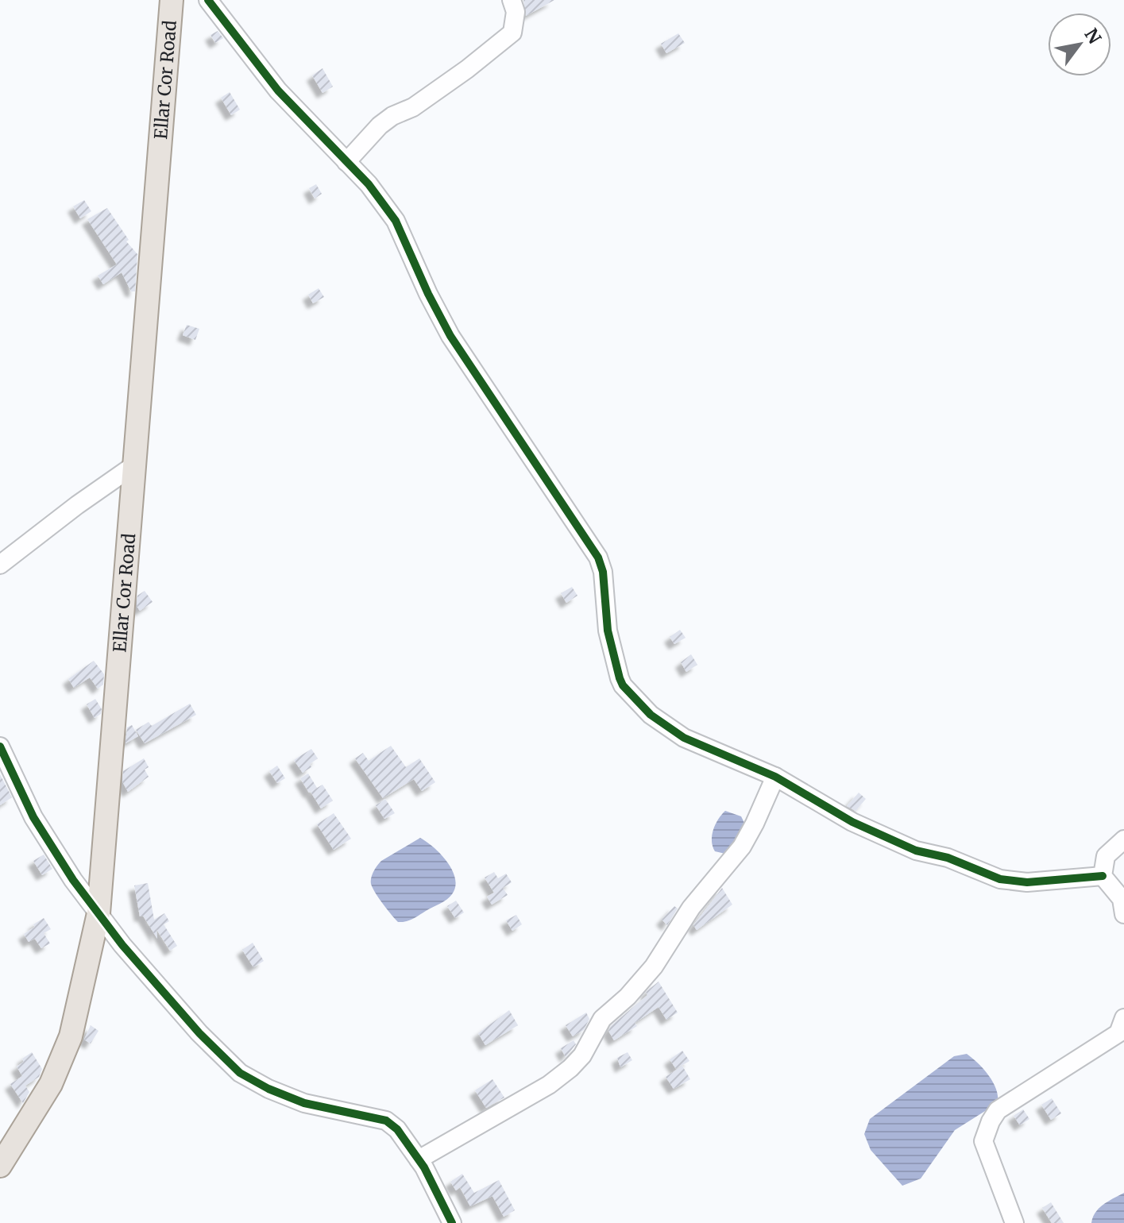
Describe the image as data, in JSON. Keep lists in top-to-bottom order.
{
  "streets": {
    "main road": ["Ellar Cor Road"]
  },
  "north": "top right"
}
